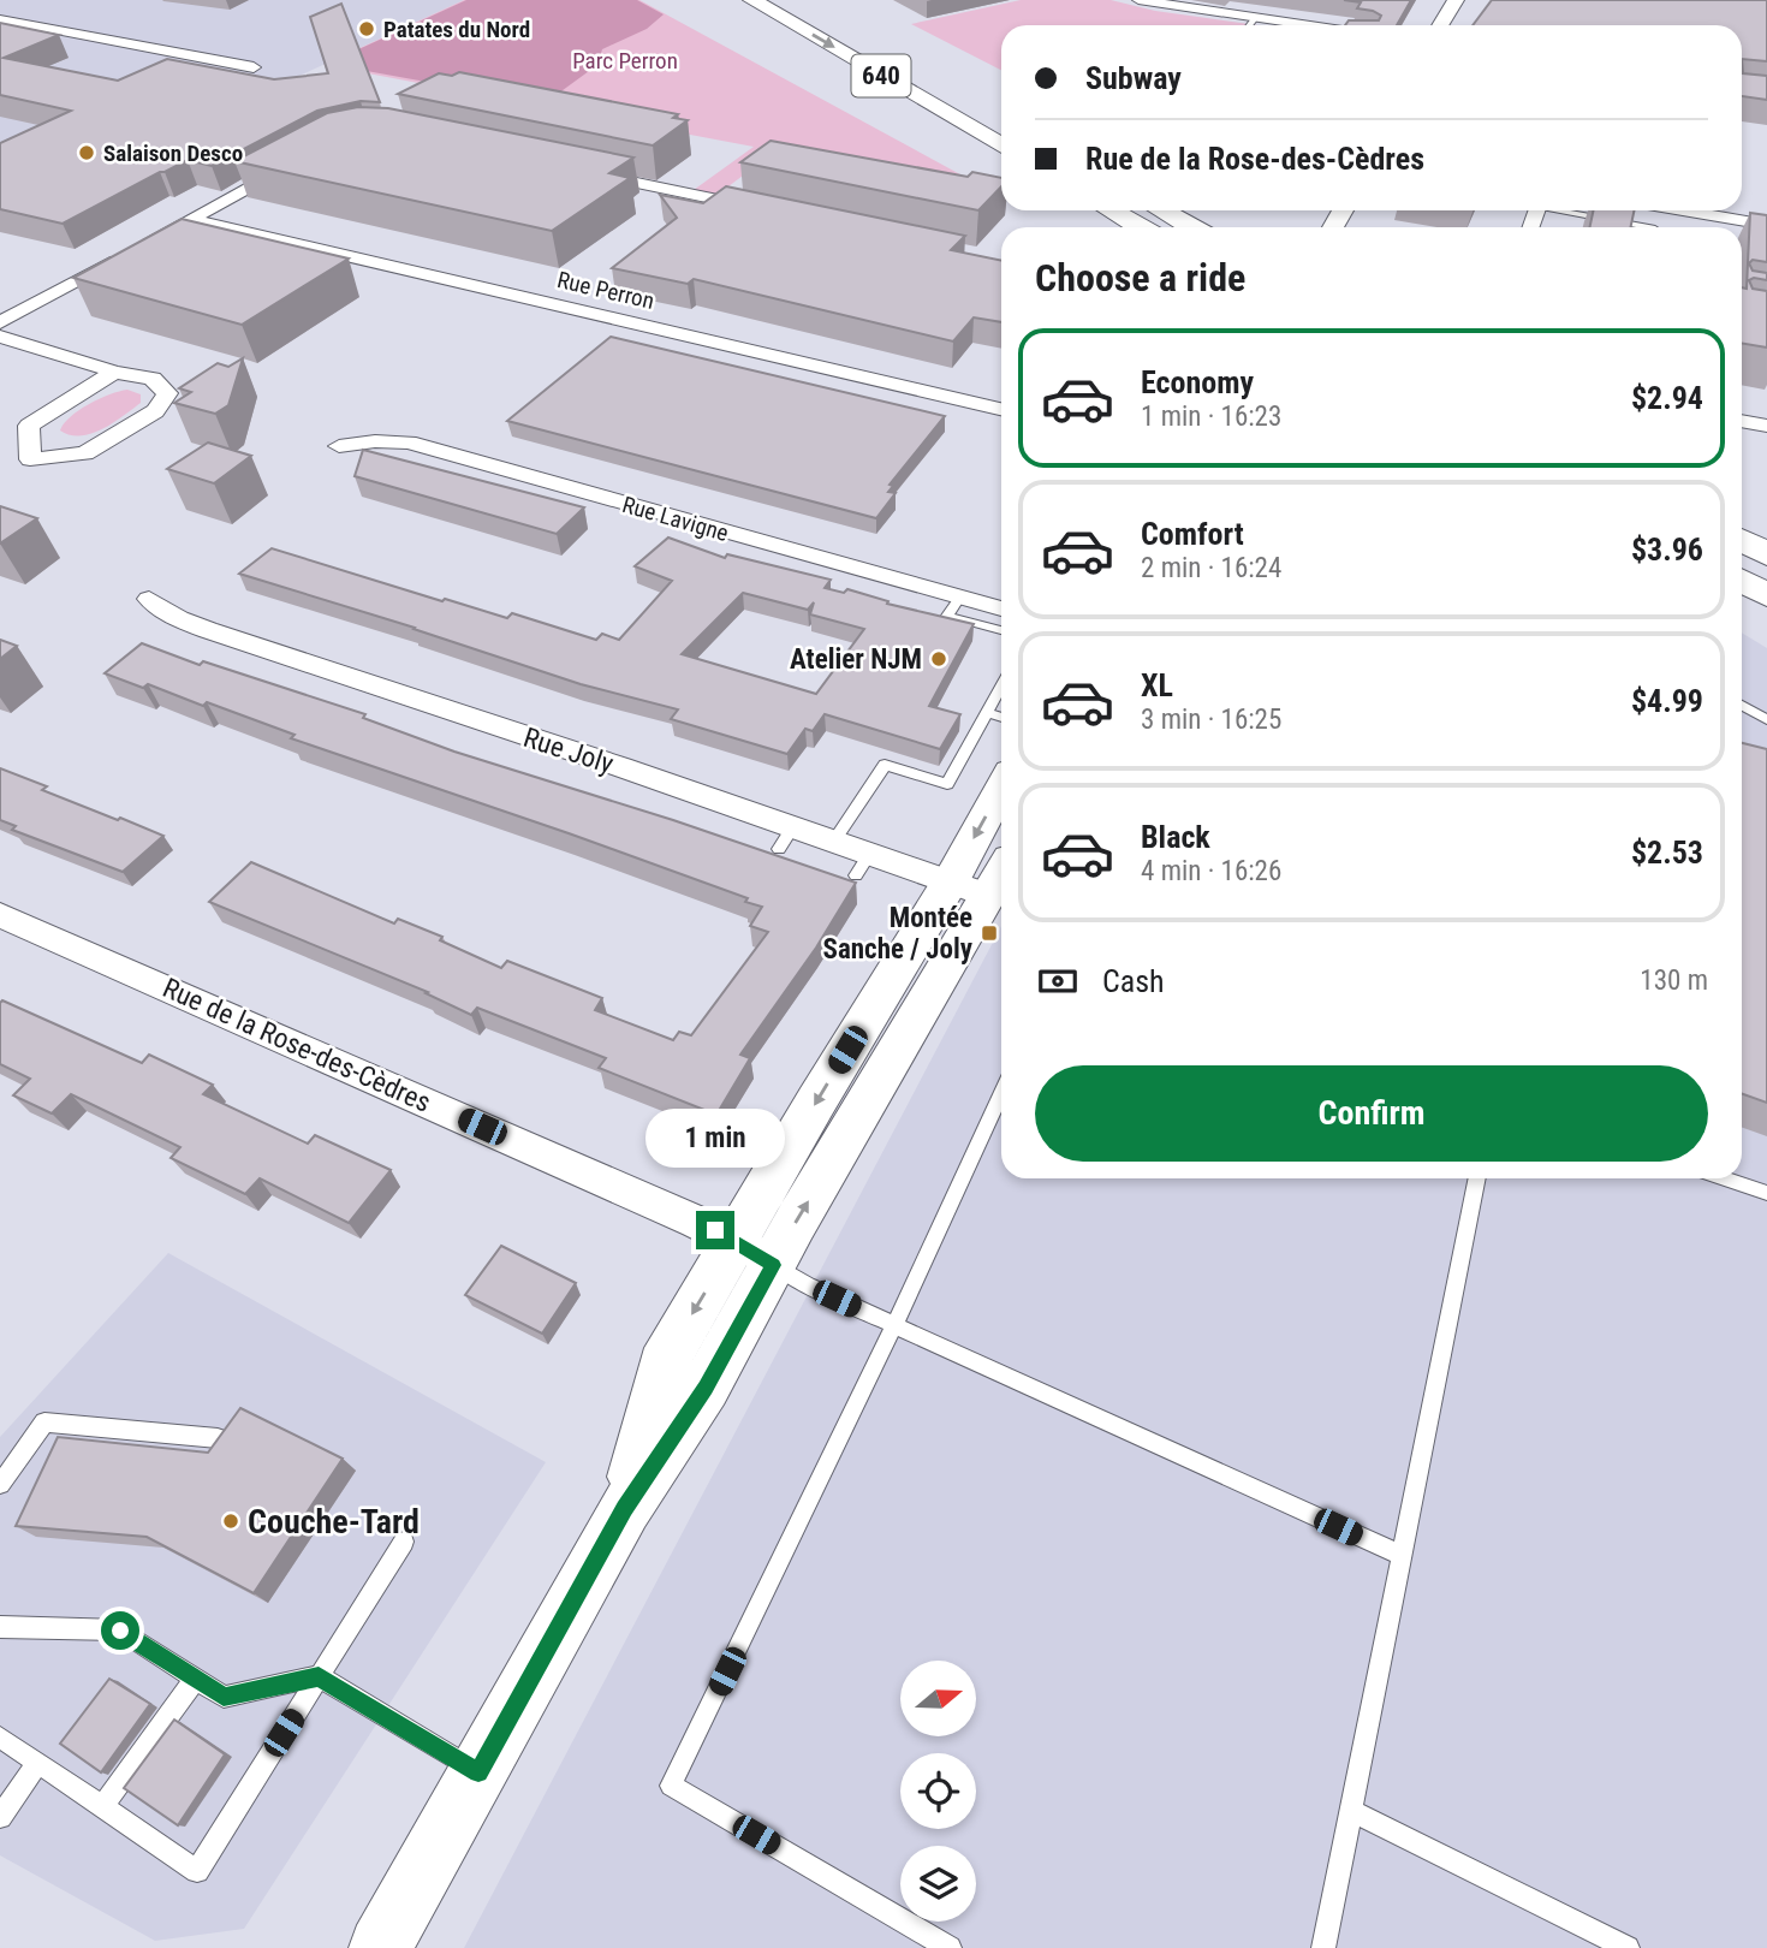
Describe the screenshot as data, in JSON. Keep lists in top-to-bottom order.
{
  "streets": {
    "highway": ["640"],
    "street": [
      "Rue Perron",
      "Rue Lavigne",
      "Rue Joly",
      "Rue de la Rose-des-Cèdres"
    ]
  },
  "parks": ["Parc Perron"],
  "places": {
    "other": [
      "Patates du Nord",
      "Salaison Desco",
      "Atelier NJM",
      "Couche-Tard"
    ],
    "transit": ["Montée Sanche / Joly"]
  },
  "north": "right",
  "page": {
    "banner": ["Subway", "Rue de la Rose-des-Cèdres"],
    "heading": "Choose a ride",
    "list": [
      {
        "name": "Economy",
        "note": "1 min · 16:23",
        "value": "$2.94"
      },
      {
        "name": "Comfort",
        "note": "2 min · 16:24",
        "value": "$3.96"
      },
      {
        "name": "XL",
        "note": "3 min · 16:25",
        "value": "$4.99"
      },
      {
        "name": "Black",
        "note": "4 min · 16:26",
        "value": "$2.53"
      }
    ],
    "pay": ["Cash", "130 m"],
    "buttons": "Confirm",
    "bubble": "1 min"
  }
}
